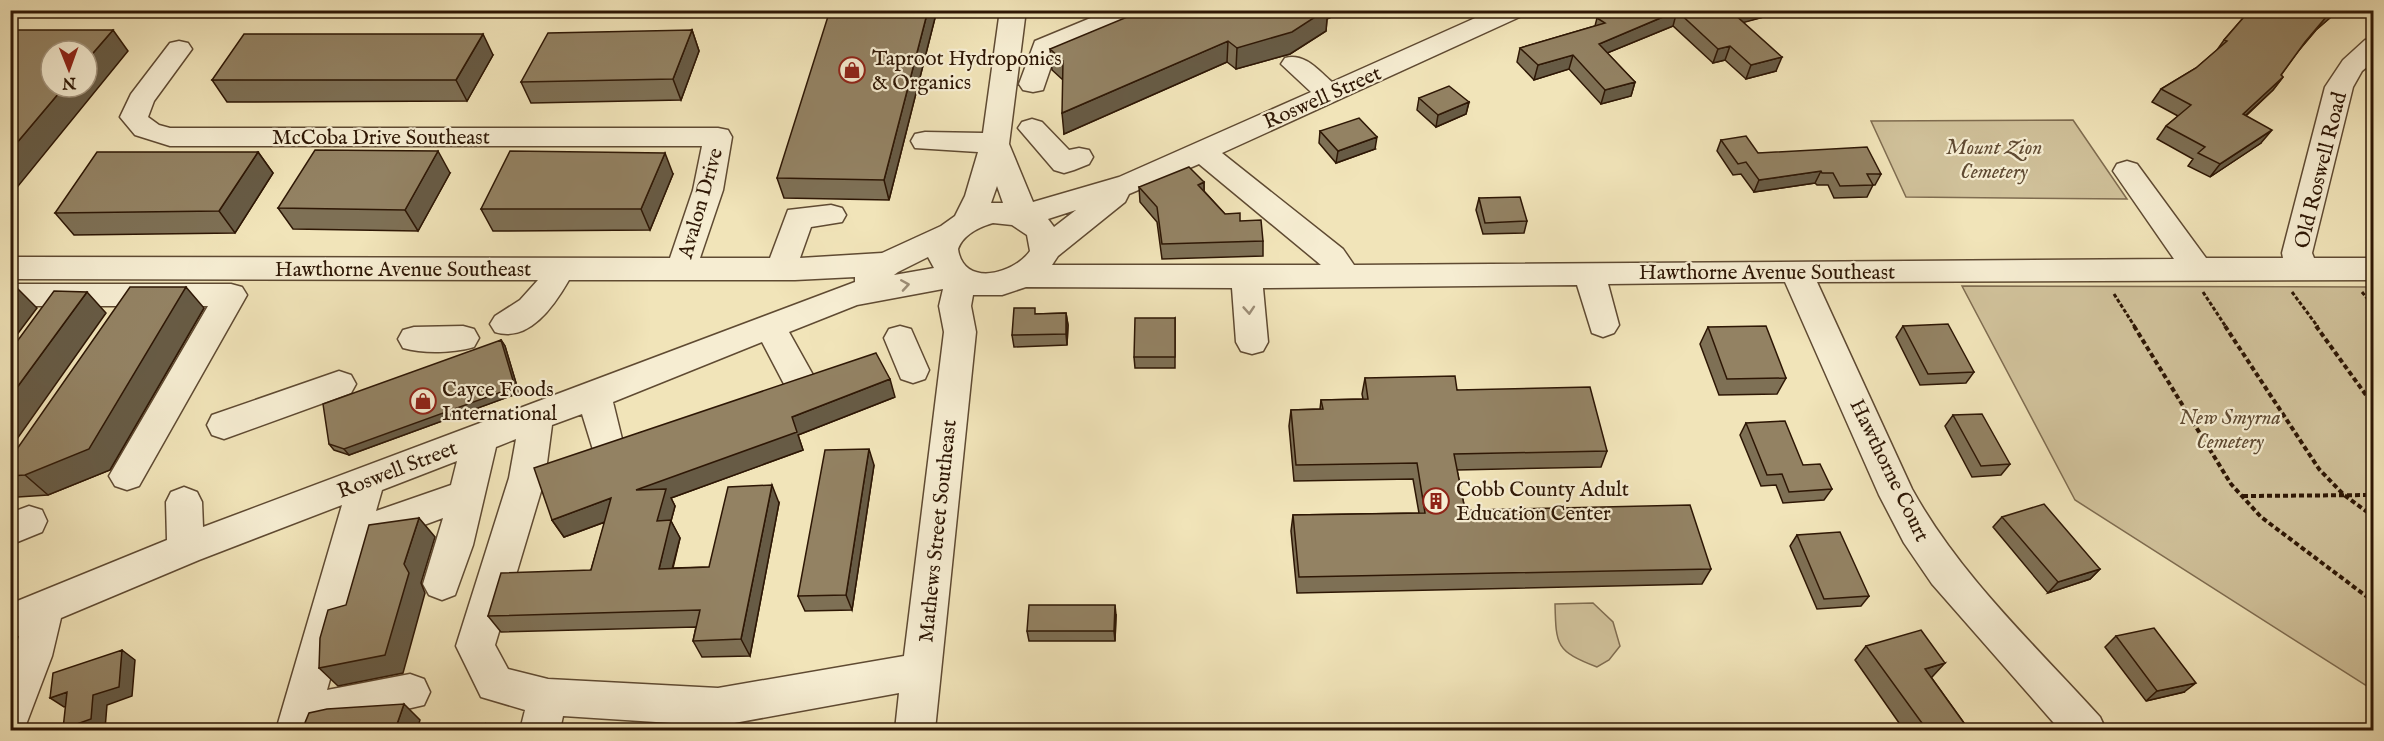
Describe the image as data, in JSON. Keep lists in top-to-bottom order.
{
  "streets": {
    "street": [
      "Roswell Street",
      "McCoba Drive Southeast",
      "Old Roswell Road",
      "Avalon Drive",
      "Hawthorne Avenue Southeast",
      "Hawthorne Court",
      "Mathews Street Southeast"
    ]
  },
  "crossings": [
    ["Roswell Street", "Hawthorne Avenue Southeast"],
    ["Roswell Street", "Mathews Street Southeast"],
    ["McCoba Drive Southeast", "Avalon Drive"],
    ["Old Roswell Road", "Hawthorne Avenue Southeast"],
    ["Avalon Drive", "Hawthorne Avenue Southeast"],
    ["Hawthorne Avenue Southeast", "Hawthorne Court"],
    ["Hawthorne Avenue Southeast", "Mathews Street Southeast"]
  ],
  "parks": ["Mount Zion Cemetery", "New Smyrna Cemetery"],
  "places": {
    "shop": ["Taproot Hydroponics & Organics", "Cayce Foods International"],
    "building": ["Cobb County Adult Education Center"]
  },
  "north": "bottom"
}
